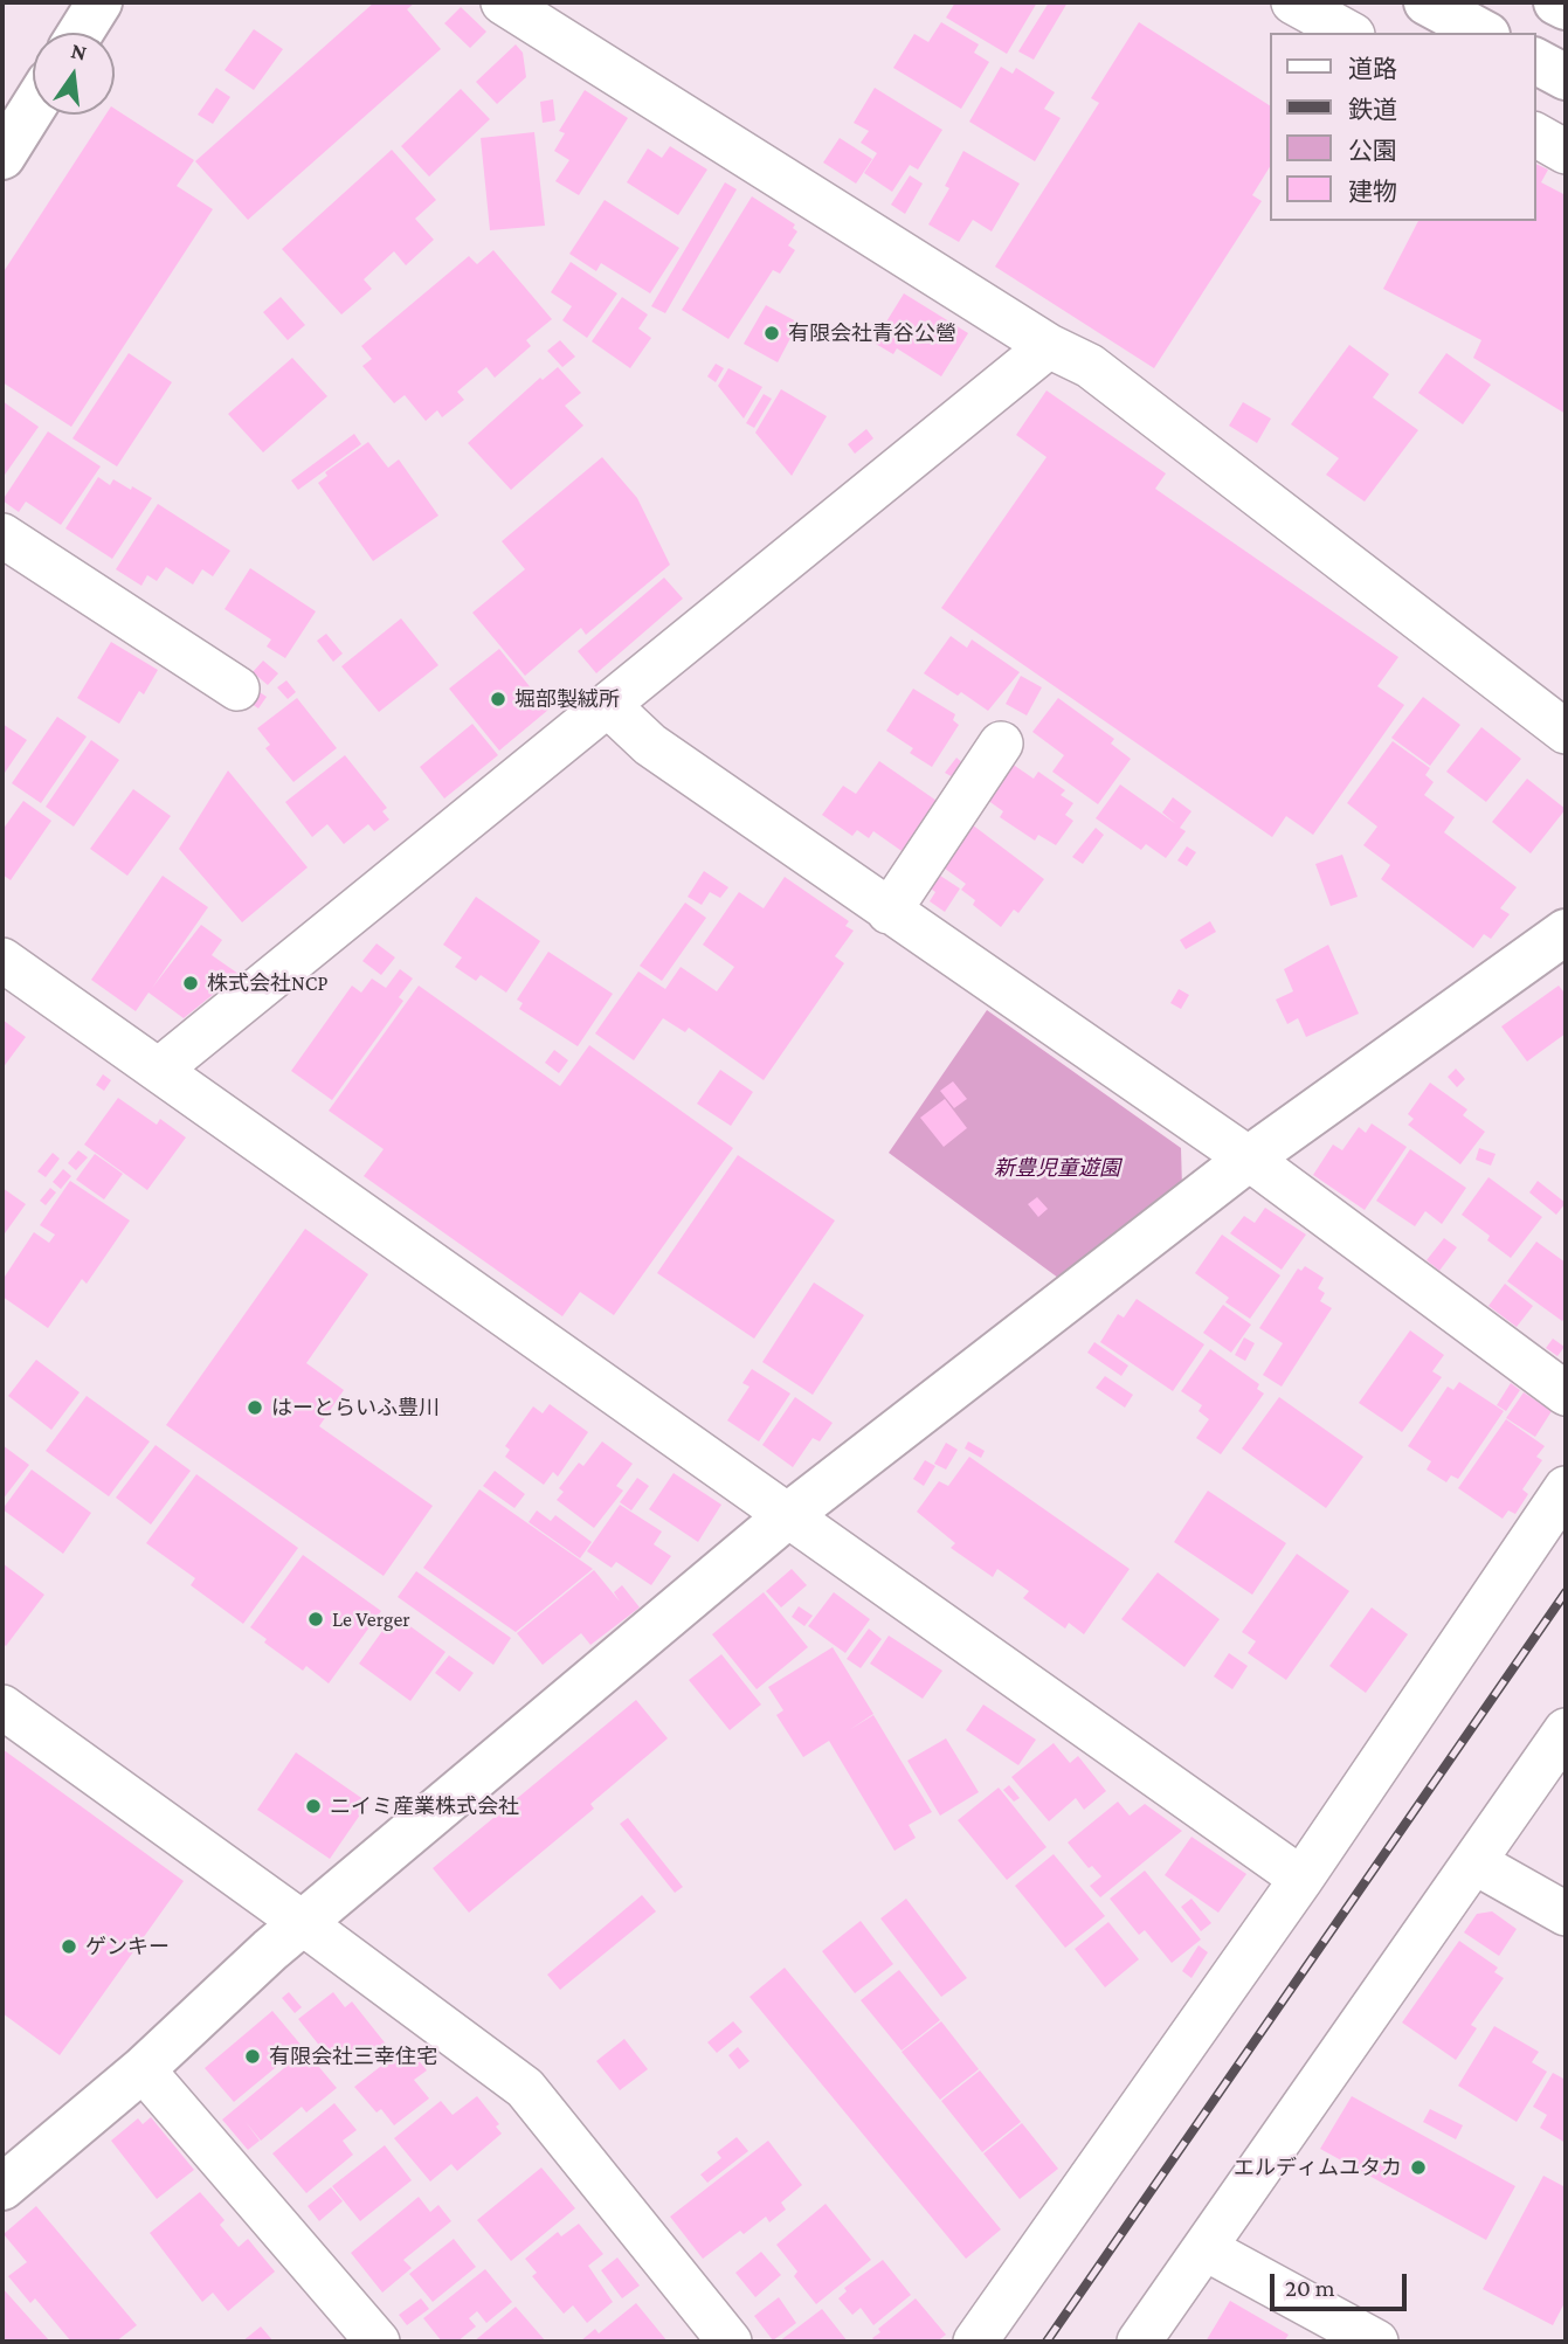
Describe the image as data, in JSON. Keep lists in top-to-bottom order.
{
  "parks": ["新豊児童遊園"],
  "places": [
    "有限会社青谷公營",
    "堀部製絨所",
    "株式会社NCP",
    "はーとらいふ豊川",
    "Le Verger",
    "ニイミ産業株式会社",
    "ゲンキー",
    "有限会社三幸住宅",
    "エルディムユタカ"
  ],
  "legend": [
    "道路",
    "鉄道",
    "公園",
    "建物"
  ],
  "scale_bar": "20 m",
  "north": "top"
}
